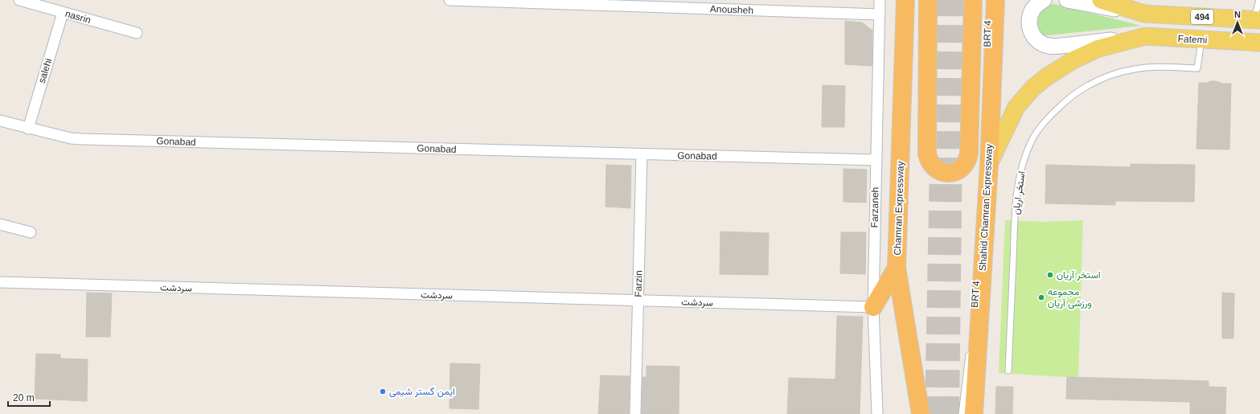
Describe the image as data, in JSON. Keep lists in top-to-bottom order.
{
  "streets": {
    "highway": ["Shahid Chamran Expressway", "Chamran Expressway"],
    "main road": ["494", "Fatemi"],
    "street": [
      "Anousheh",
      "nasrin",
      "salehi",
      "Gonabad",
      "Farzaneh",
      "Farzin",
      "سردشت"
    ],
    "lane": ["BRT 4", "استخر اریان"]
  },
  "crossings": [
    ["Anousheh", "Farzaneh"],
    ["nasrin", "salehi"],
    ["Fatemi", "استخر اریان"],
    ["Fatemi", "Shahid Chamran Expressway"],
    ["salehi", "Gonabad"],
    ["Gonabad", "Farzaneh"],
    ["Gonabad", "Farzin"],
    ["Farzaneh", "سردشت"],
    ["Farzin", "سردشت"]
  ],
  "places": ["استخر آریان", "مجموعه ورزشی آریان", "ایمن گستر شیمی"],
  "scale_bar": "20 m",
  "north": "top"
}
